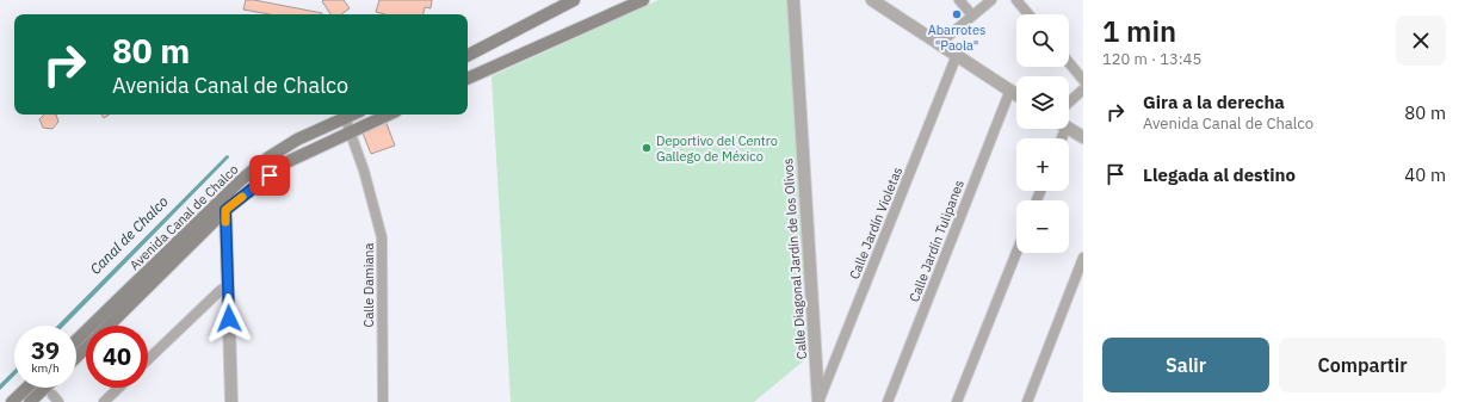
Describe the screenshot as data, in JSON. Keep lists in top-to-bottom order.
{
  "streets": {
    "main road": ["Avenida Canal de Chalco"],
    "street": [
      "Calle Jardín Violetas",
      "Calle Jardín Tulipanes",
      "Calle Diagonal Jardín de los Olivos",
      "Calle Damiana"
    ]
  },
  "crossings": [
    ["Avenida Canal de Chalco", "Calle Damiana"],
    ["Calle Jardín Violetas", "Calle Diagonal Jardín de los Olivos"]
  ],
  "water": ["Canal de Chalco"],
  "places": ["Abarrotes \"Paola\"", "Deportivo del Centro Gallego de México"],
  "page": {
    "heading": ["1 min", "120 m · 13:45"],
    "map_buttons": ["+", "−"],
    "turn": ["80 m", "Avenida Canal de Chalco"],
    "list": [
      {
        "name": "Gira a la derecha",
        "note": "Avenida Canal de Chalco",
        "value": "80 m"
      },
      {
        "name": "Llegada al destino",
        "value": "40 m"
      }
    ],
    "speed": "39 km/h",
    "limit": "40",
    "buttons": ["Salir", "Compartir"]
  }
}
